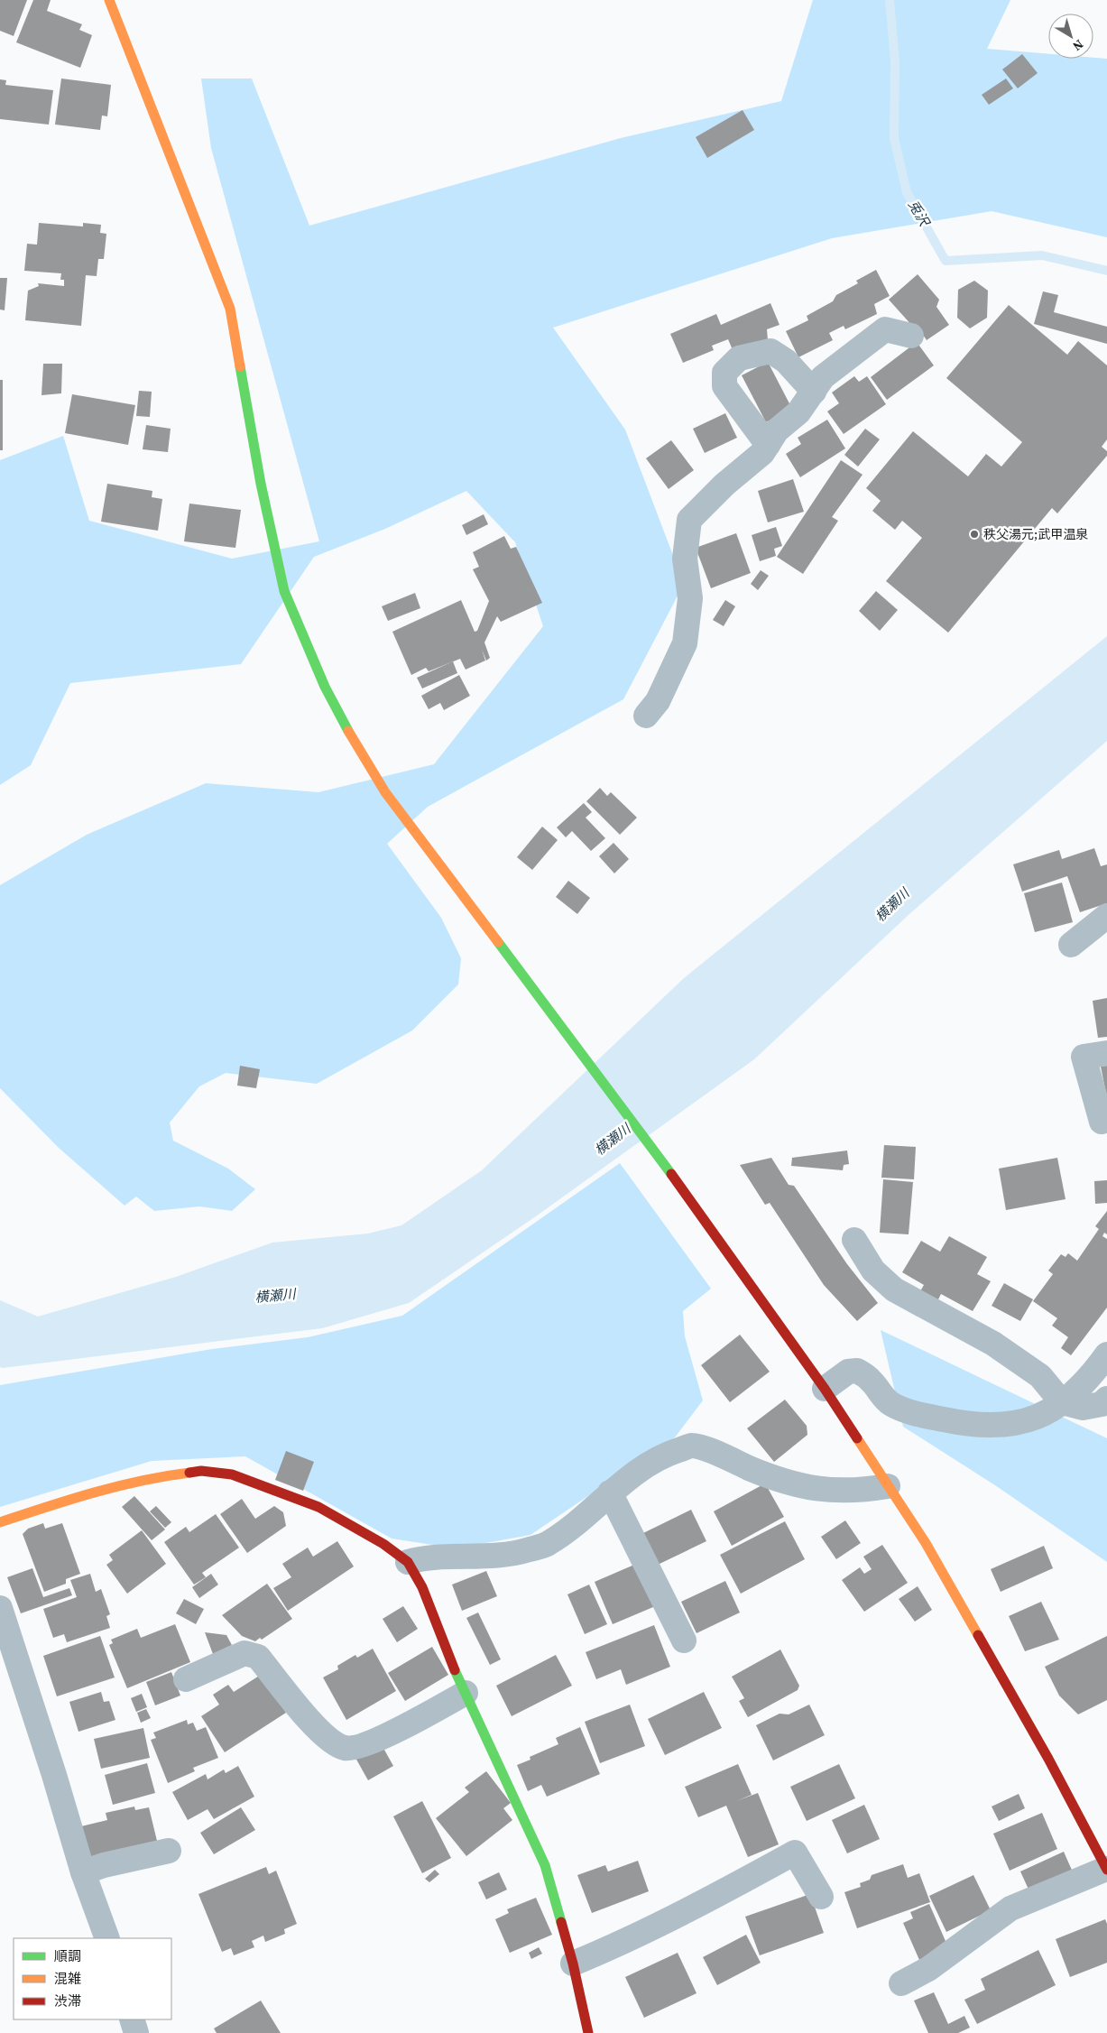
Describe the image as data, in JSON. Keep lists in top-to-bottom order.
{
  "water": ["兎沢", "横瀬川"],
  "places": ["秩父湯元;武甲温泉"],
  "legend": ["順調", "混雑", "渋滞"],
  "north": "bottom right"
}
